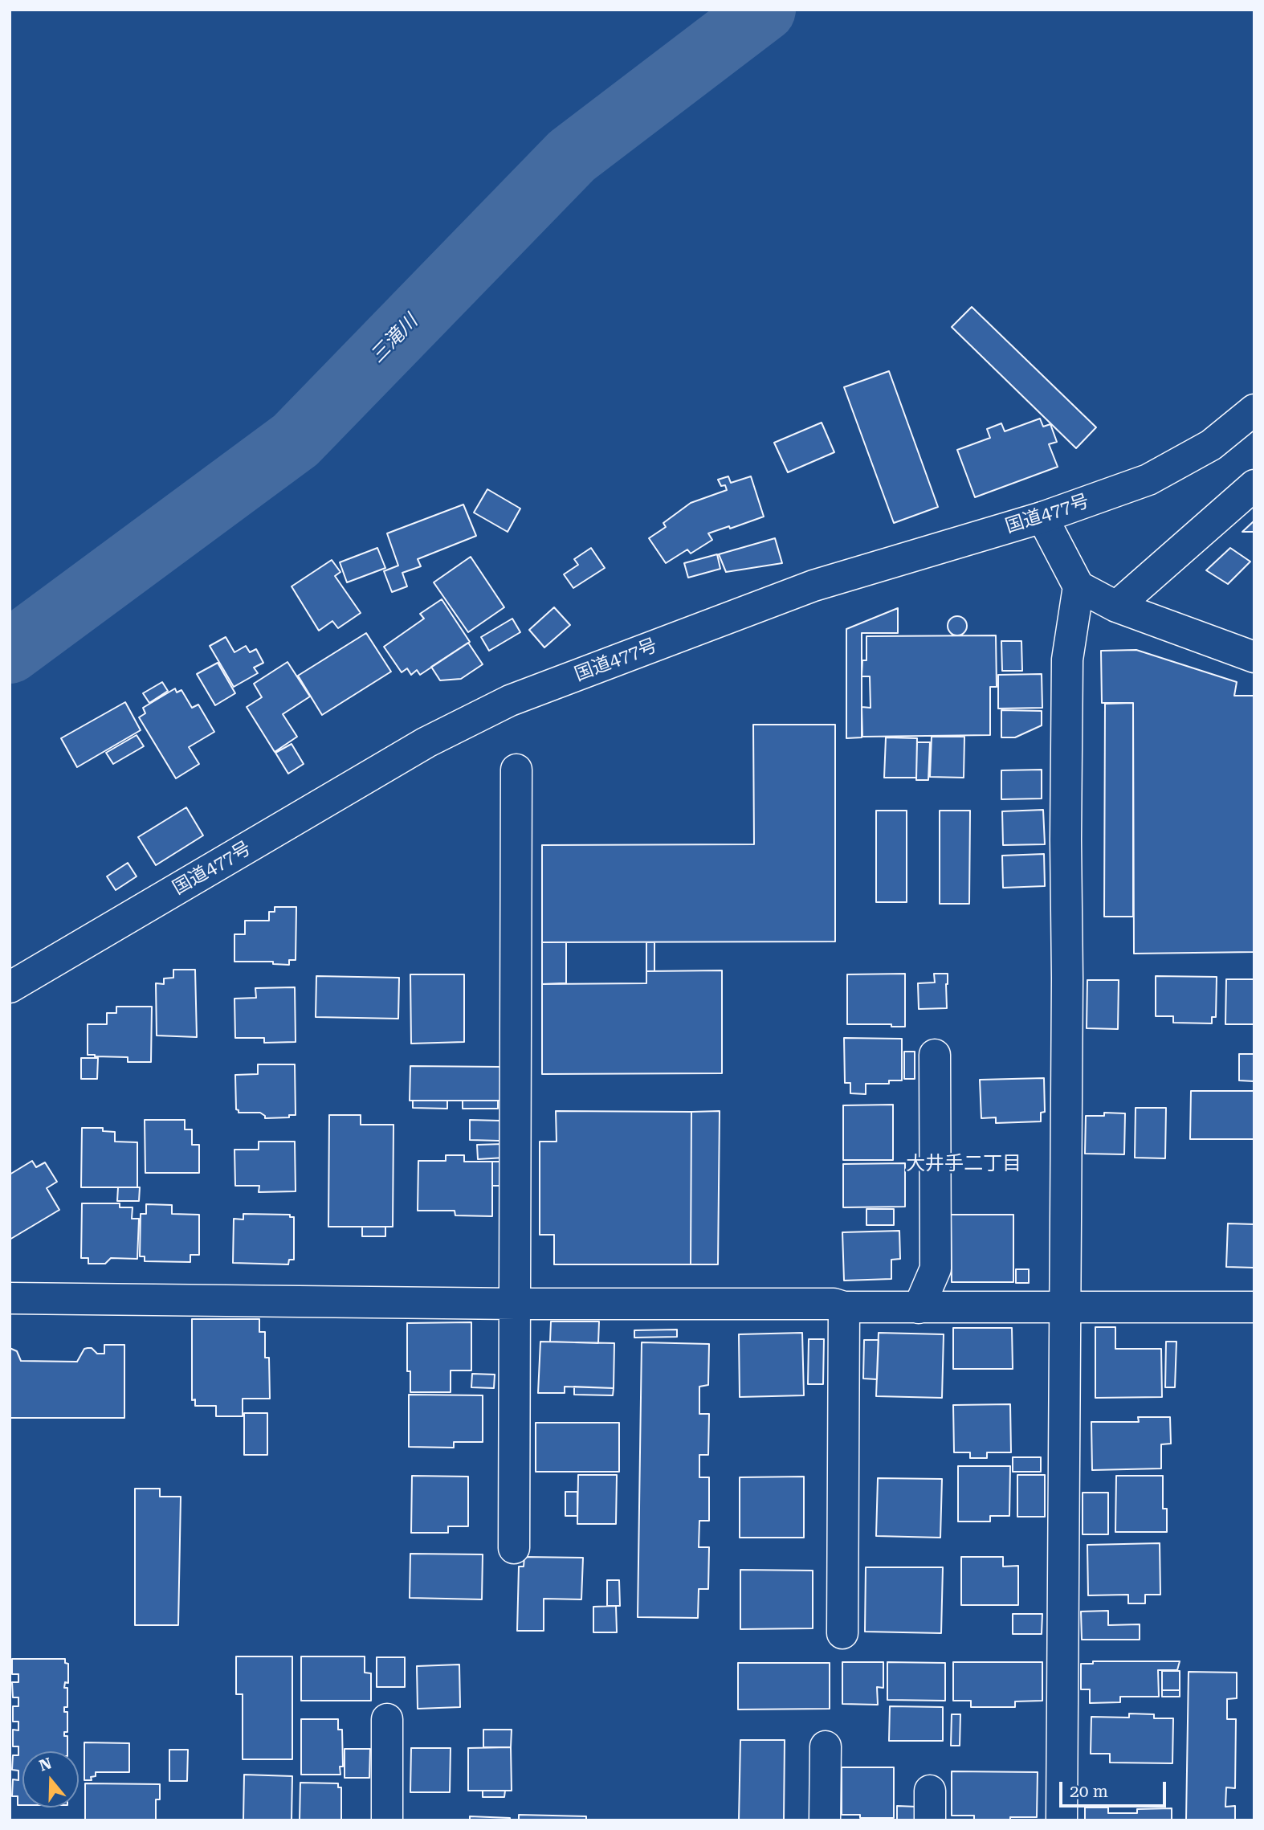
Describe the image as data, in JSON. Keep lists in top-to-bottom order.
{
  "streets": {
    "main road": ["国道477号"]
  },
  "districts": ["大井手二丁目"],
  "water": ["三滝川"],
  "scale_bar": "20 m",
  "north": "top"
}
